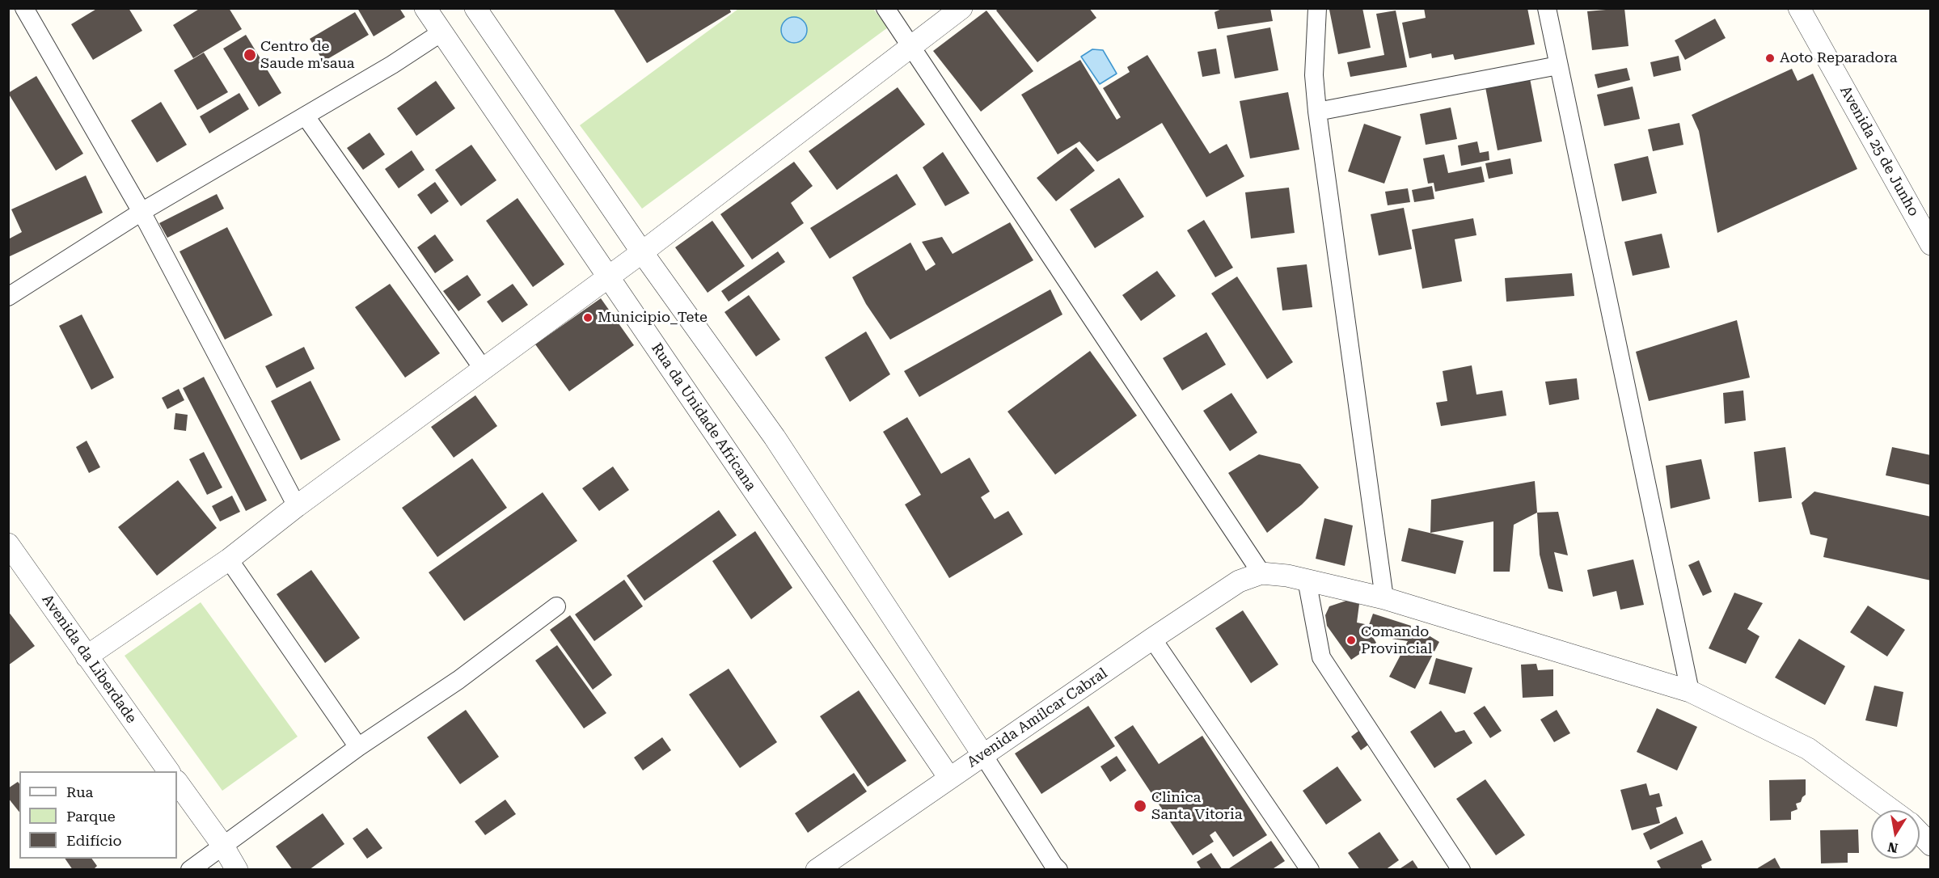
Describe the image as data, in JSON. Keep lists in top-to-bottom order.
{
  "streets": {
    "street": [
      "Avenida 25 de Junho",
      "Rua da Unidade Africana",
      "Avenida da Liberdade",
      "Avenida Amílcar Cabral"
    ]
  },
  "crossings": [
    ["Rua da Unidade Africana", "Avenida Amílcar Cabral"]
  ],
  "places": [
    "Centro de Saude m'saua",
    "Aoto Reparadora",
    "Municipio_Tete",
    "Comando Provincial",
    "Clinica Santa Vitoria"
  ],
  "legend": ["Rua", "Parque", "Edifício"],
  "north": "bottom"
}
